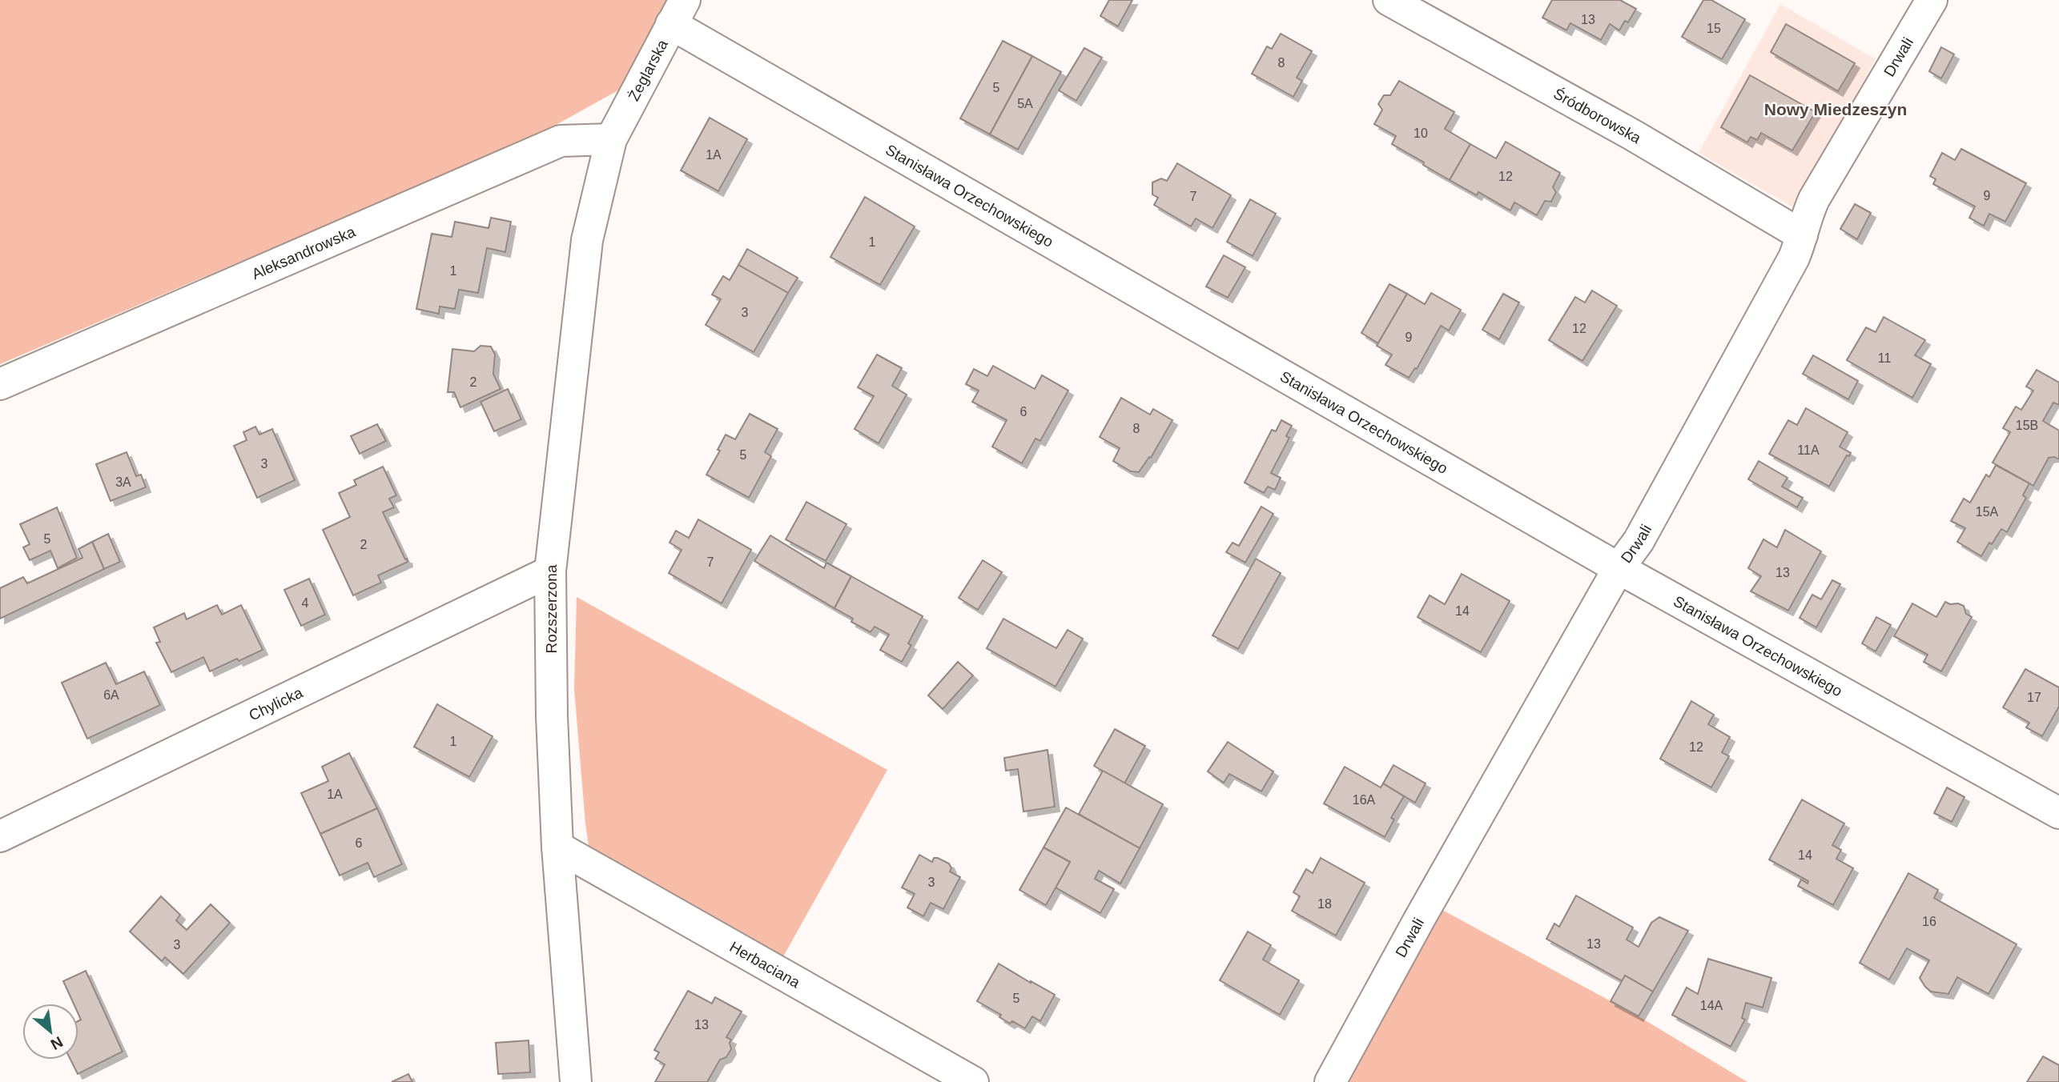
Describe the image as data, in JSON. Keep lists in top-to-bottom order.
{
  "streets": {
    "street": [
      "Drwali",
      "Żeglarska",
      "Śródborowska",
      "Stanisława Orzechowskiego",
      "Aleksandrowska",
      "Rozszerzona",
      "Chylicka",
      "Herbaciana"
    ]
  },
  "crossings": [
    ["Drwali", "Śródborowska"],
    ["Drwali", "Stanisława Orzechowskiego"],
    ["Żeglarska", "Stanisława Orzechowskiego"],
    ["Żeglarska", "Aleksandrowska"],
    ["Żeglarska", "Rozszerzona"],
    ["Aleksandrowska", "Rozszerzona"],
    ["Rozszerzona", "Chylicka"],
    ["Rozszerzona", "Herbaciana"]
  ],
  "districts": ["Nowy Miedzeszyn"],
  "house_numbers": [
    "13",
    "15",
    "8",
    "5",
    "5A",
    "10",
    "1A",
    "12",
    "9",
    "7",
    "1",
    "1",
    "3",
    "12",
    "9",
    "11",
    "2",
    "6",
    "15B",
    "8",
    "11A",
    "5",
    "3",
    "3A",
    "15A",
    "5",
    "2",
    "7",
    "13",
    "4",
    "14",
    "6A",
    "17",
    "1",
    "12",
    "1A",
    "16A",
    "6",
    "14",
    "3",
    "18",
    "16",
    "13",
    "3",
    "5",
    "14A",
    "13"
  ],
  "north": "bottom right"
}
